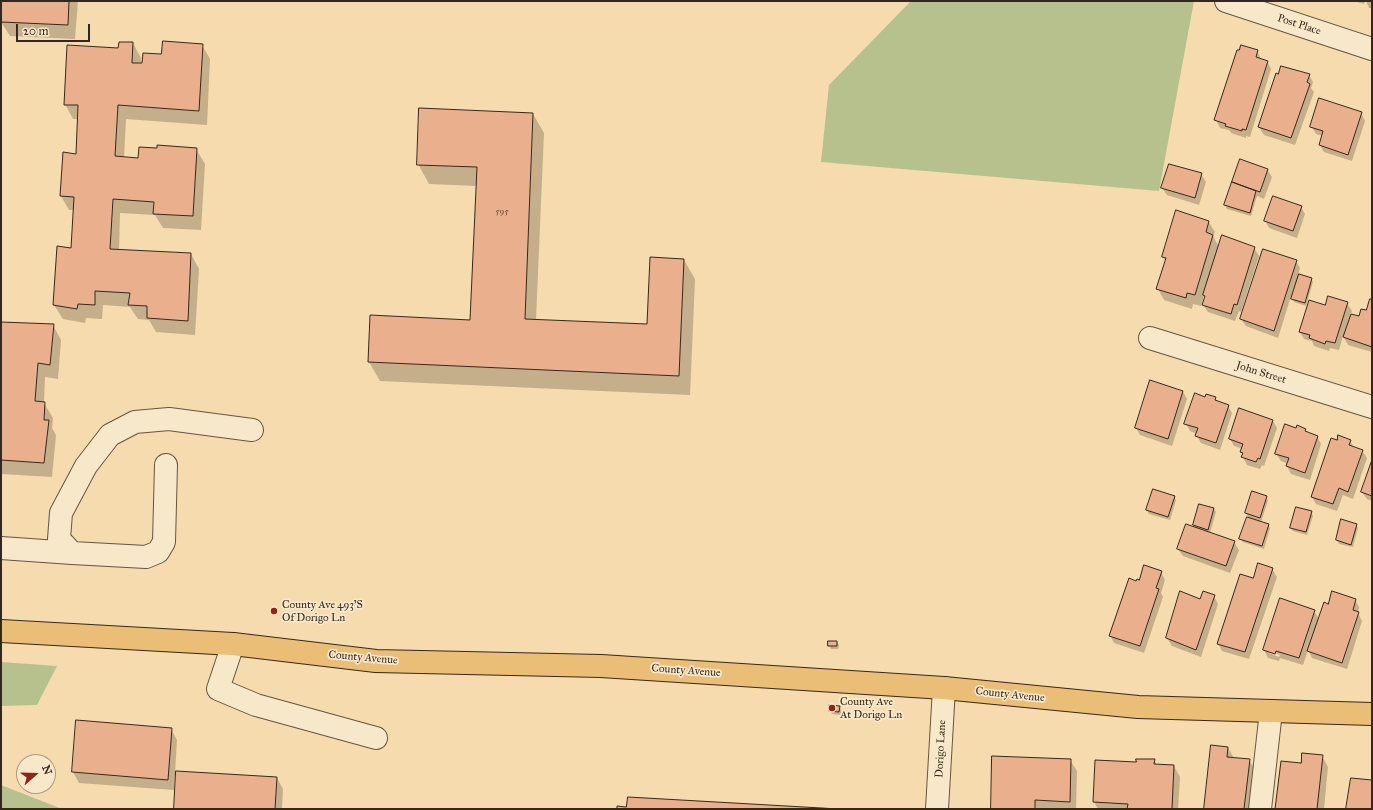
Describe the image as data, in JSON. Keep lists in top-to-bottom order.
{
  "streets": {
    "main road": ["County Avenue"],
    "street": ["Post Place", "John Street", "Dorigo Lane"]
  },
  "crossings": [
    ["County Avenue", "Dorigo Lane"]
  ],
  "places": ["County Ave 493'S Of Dorigo Ln", "County Ave At Dorigo Ln"],
  "house_numbers": ["595"],
  "scale_bar": "20 m",
  "north": "right"
}
